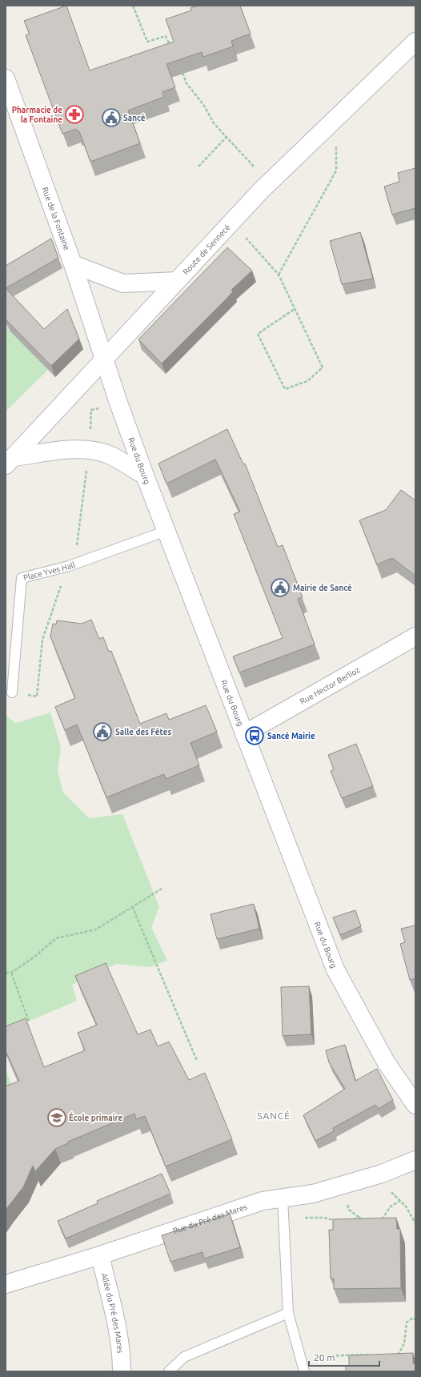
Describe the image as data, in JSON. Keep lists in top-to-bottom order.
{
  "streets": {
    "street": [
      "Rue de la Fontaine",
      "Route de Sennecé",
      "Rue du Bourg",
      "Rue Hector Berlioz",
      "Rue du Pré des Mares",
      "Allée du Pré des Mares"
    ],
    "lane": ["Place Yves Hall"]
  },
  "crossings": [
    ["Rue de la Fontaine", "Route de Sennecé"],
    ["Rue de la Fontaine", "Rue du Bourg"],
    ["Route de Sennecé", "Rue du Bourg"],
    ["Rue du Bourg", "Place Yves Hall"],
    ["Rue du Bourg", "Rue Hector Berlioz"],
    ["Rue du Pré des Mares", "Allée du Pré des Mares"]
  ],
  "districts": ["SANCÉ"],
  "places": {
    "pharmacy": ["Pharmacie de la Fontaine"],
    "public building": ["Sancé", "Mairie de Sancé", "Salle des Fêtes"],
    "bus stop": ["Sancé Mairie"],
    "school or university": ["École primaire"]
  },
  "scale_bar": "20 m"
}
